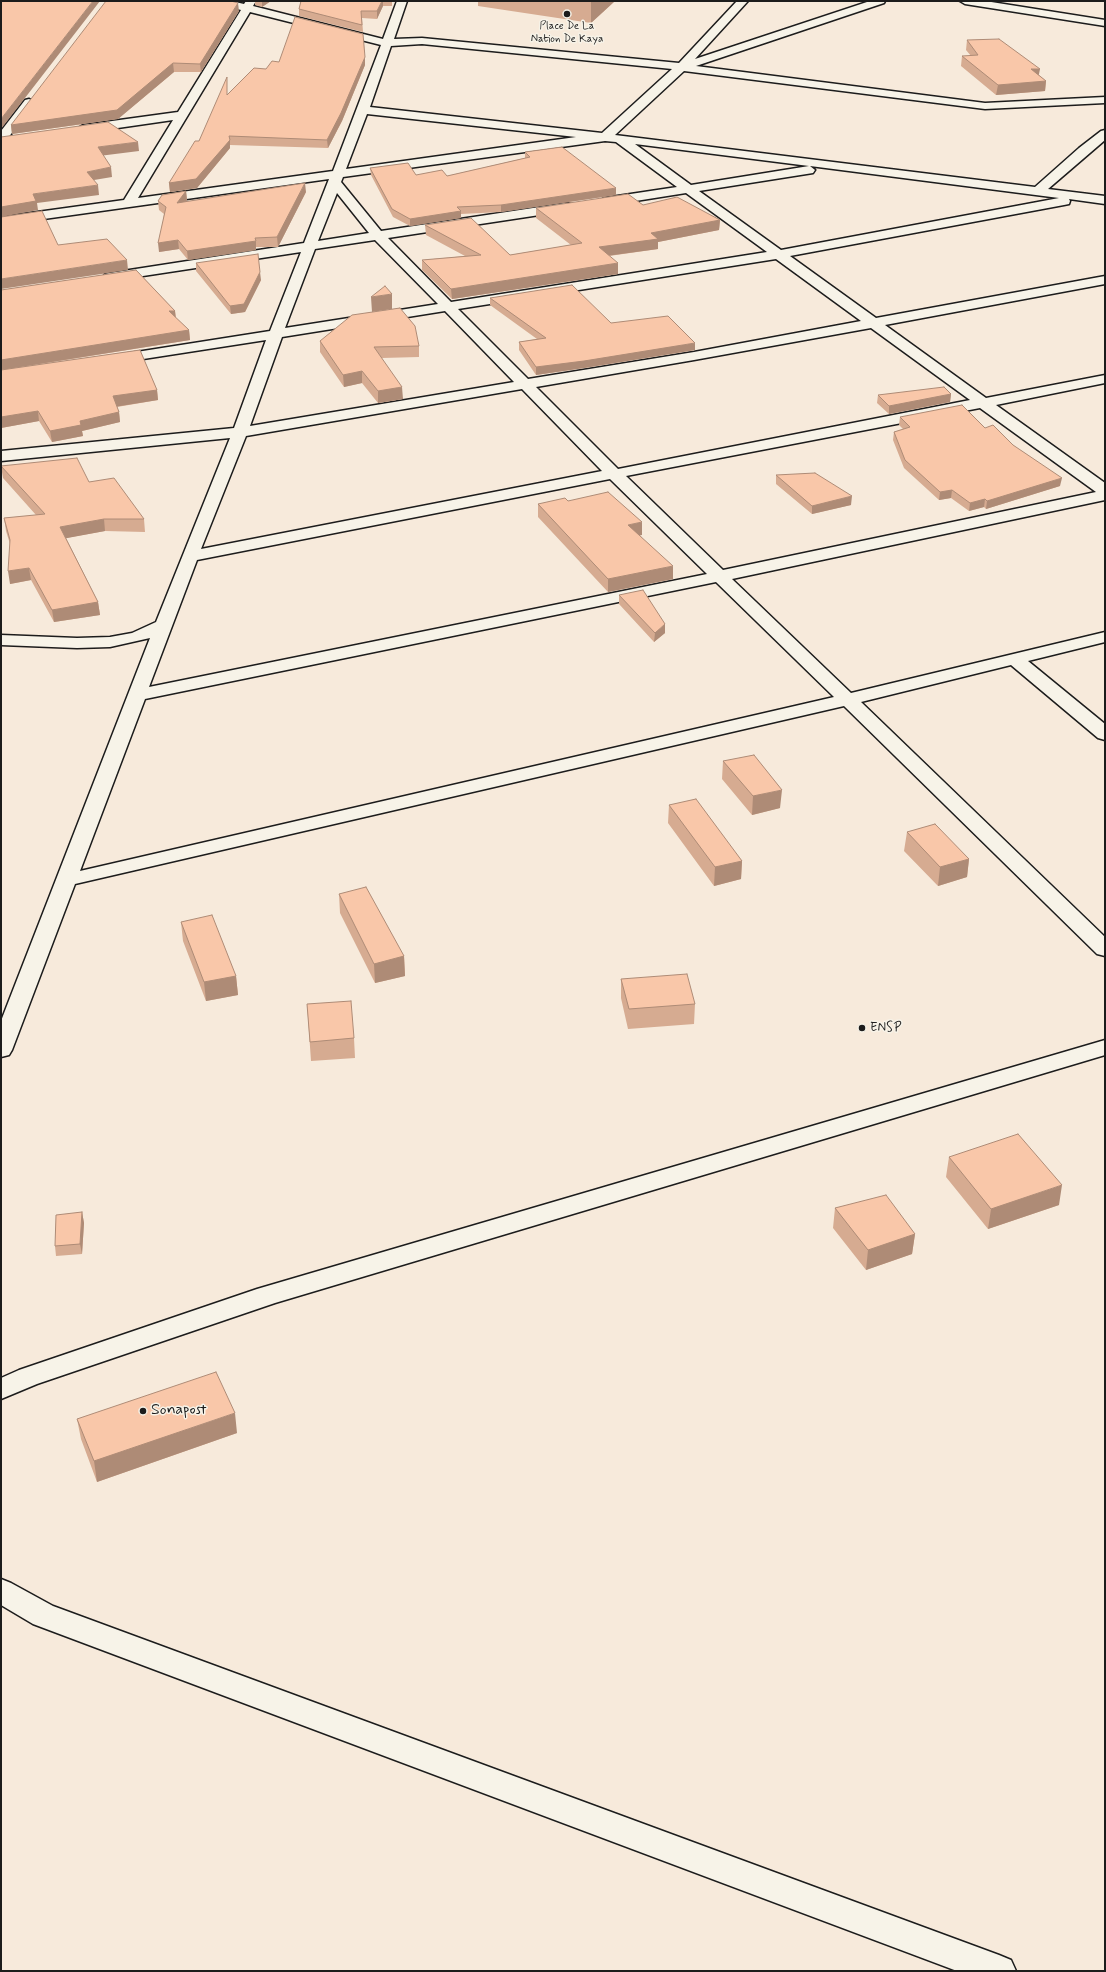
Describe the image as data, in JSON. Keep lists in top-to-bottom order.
{
  "places": ["Place De La Nation De Kaya", "ENSP", "Sonapost"]
}
